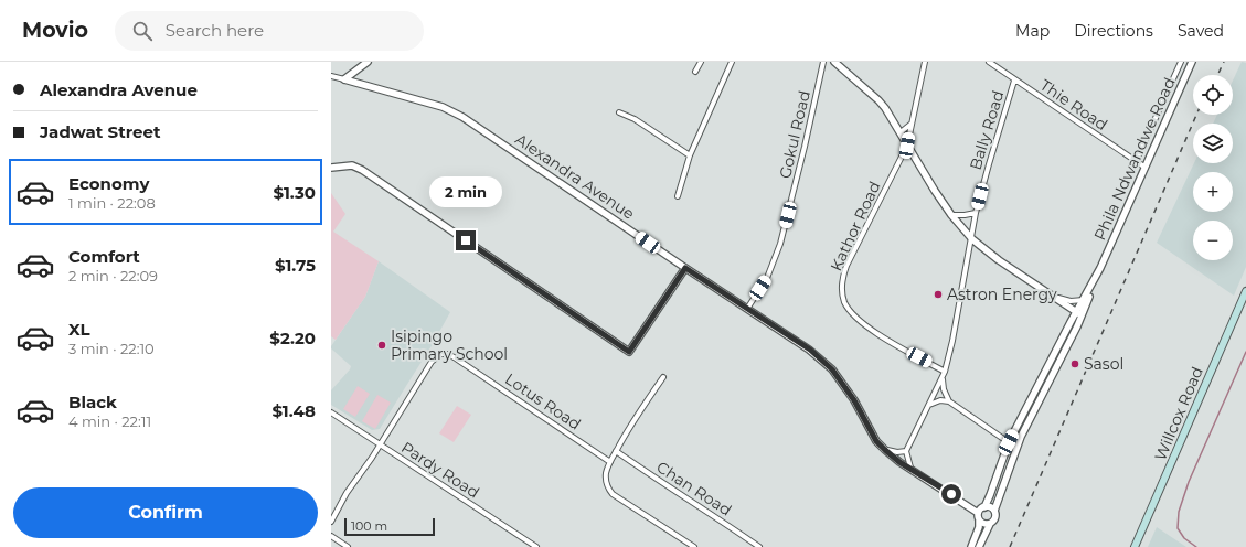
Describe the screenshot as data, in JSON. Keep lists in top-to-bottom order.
{
  "streets": {
    "main road": ["Willcox Road"],
    "street": [
      "Thie Road",
      "Bally Road",
      "Gokul Road",
      "Phila Ndwandwe Road",
      "Alexandra Avenue",
      "Kathor Road",
      "Lotus Road",
      "Pardy Road",
      "Chan Road"
    ]
  },
  "crossings": [
    ["Thie Road", "Bally Road"],
    ["Thie Road", "Phila Ndwandwe Road"],
    ["Bally Road", "Kathor Road"],
    ["Gokul Road", "Alexandra Avenue"],
    ["Phila Ndwandwe Road", "Alexandra Avenue"],
    ["Lotus Road", "Pardy Road"]
  ],
  "places": ["Astron Energy", "Isipingo Primary School", "Sasol"],
  "scale_bar": "100 m",
  "page": {
    "header": "Movio",
    "search": "Search here",
    "nav": ["Map", "Directions", "Saved"],
    "banner": ["Alexandra Avenue", "Jadwat Street"],
    "map_buttons": ["+", "−"],
    "list": [
      {
        "name": "Economy",
        "note": "1 min · 22:08",
        "value": "$1.30"
      },
      {
        "name": "Comfort",
        "note": "2 min · 22:09",
        "value": "$1.75"
      },
      {
        "name": "XL",
        "note": "3 min · 22:10",
        "value": "$2.20"
      },
      {
        "name": "Black",
        "note": "4 min · 22:11",
        "value": "$1.48"
      }
    ],
    "bubble": "2 min",
    "buttons": "Confirm",
    "scale": "100 m"
  }
}
